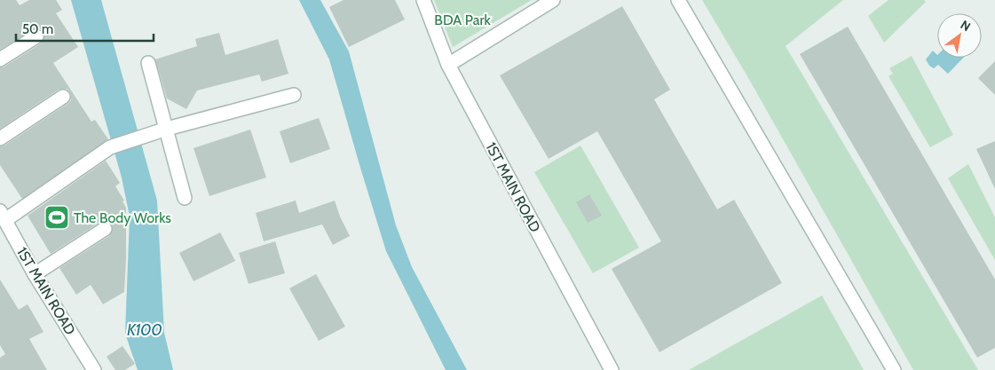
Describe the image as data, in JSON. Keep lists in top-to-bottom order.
{
  "streets": {
    "street": ["1ST MAIN ROAD"]
  },
  "water": ["K100"],
  "parks": ["BDA Park"],
  "places": {
    "sports": ["The Body Works"]
  },
  "scale_bar": "50 m",
  "north": "top right"
}
